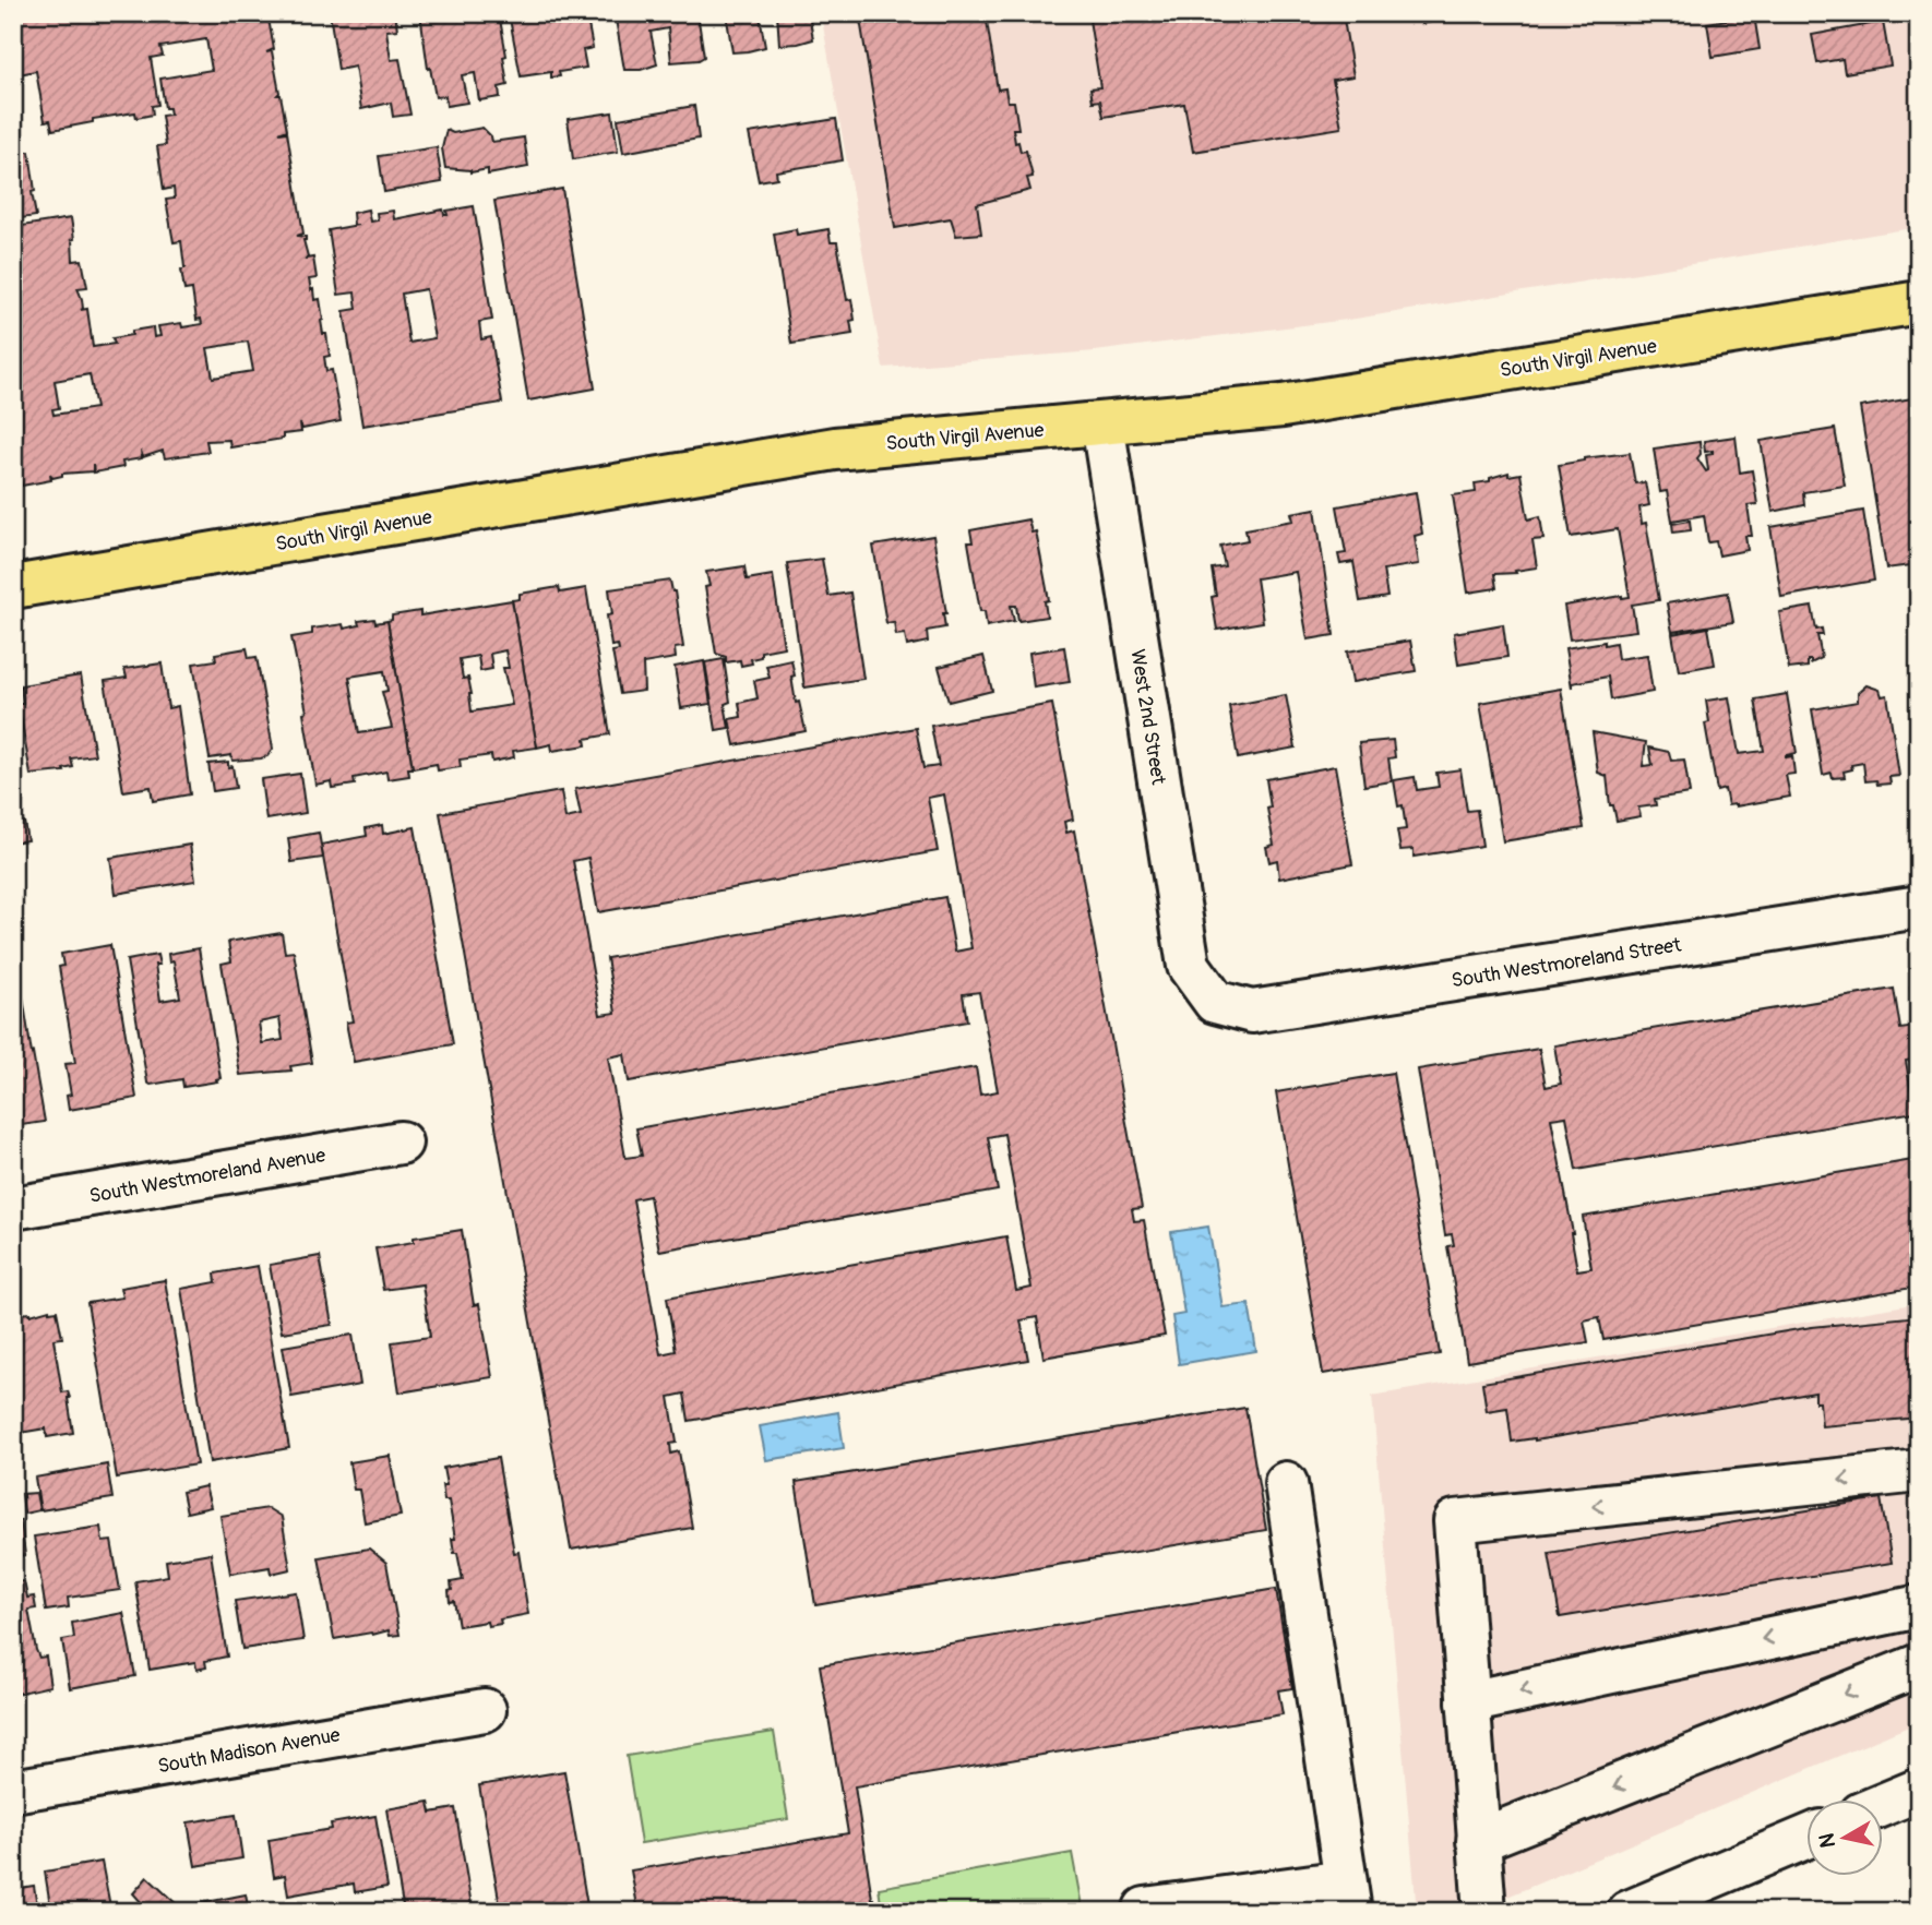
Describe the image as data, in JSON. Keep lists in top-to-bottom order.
{
  "streets": {
    "main road": ["South Virgil Avenue"],
    "street": [
      "West 2nd Street",
      "South Westmoreland Street",
      "South Westmoreland Avenue",
      "South Madison Avenue"
    ]
  },
  "crossings": [
    ["South Virgil Avenue", "West 2nd Street"],
    ["West 2nd Street", "South Westmoreland Street"]
  ],
  "north": "left"
}
